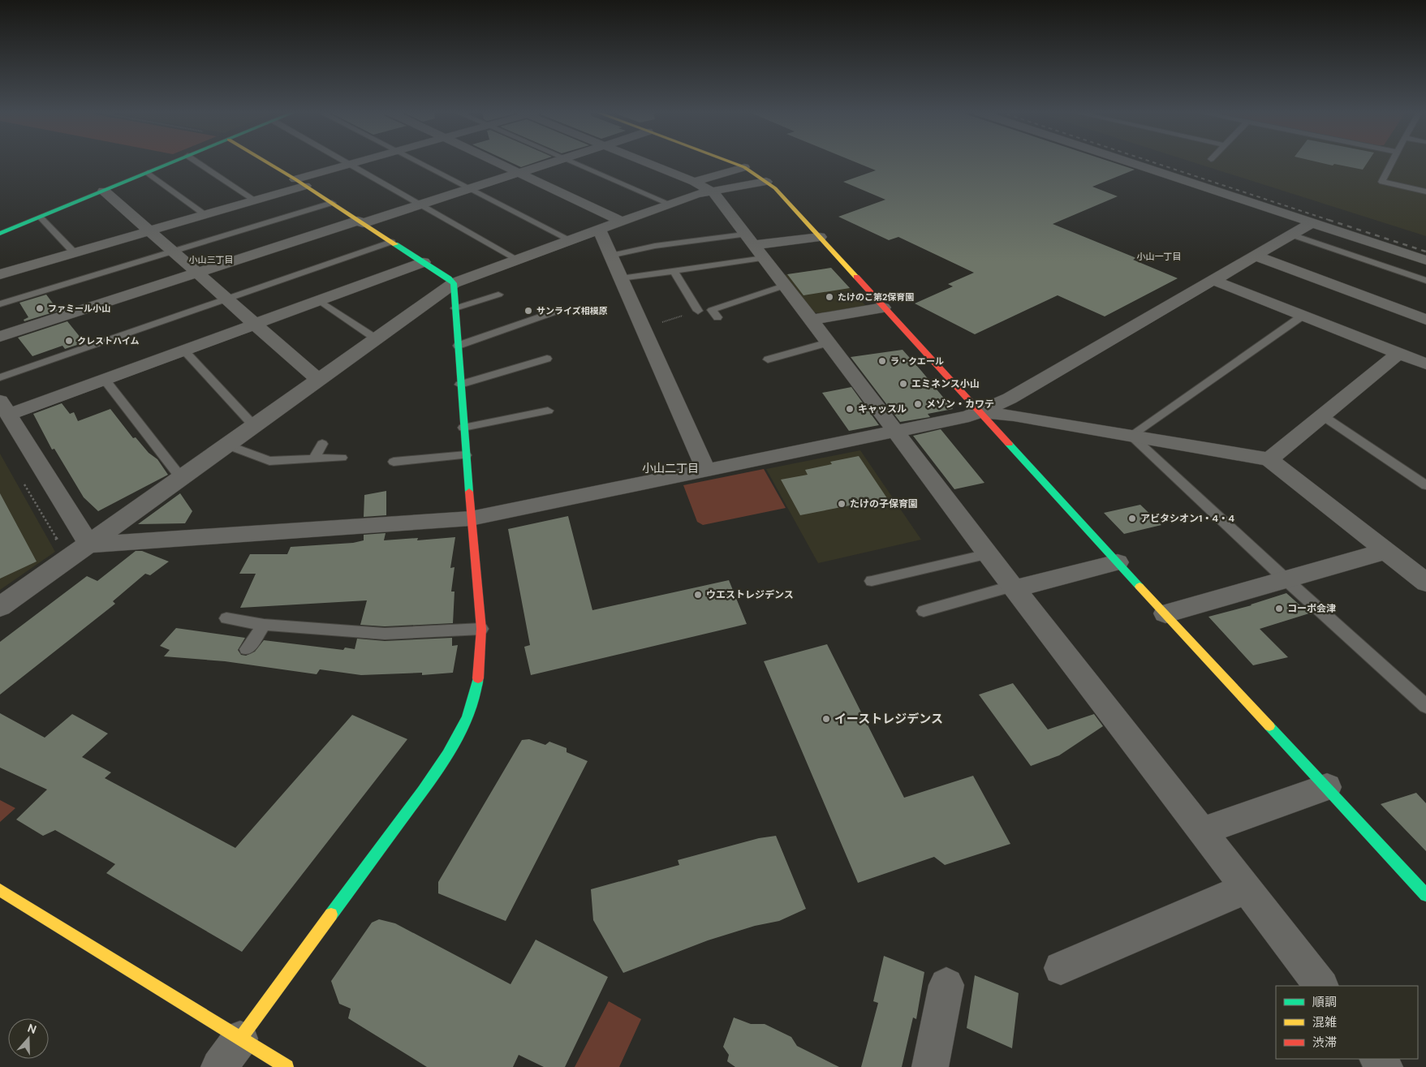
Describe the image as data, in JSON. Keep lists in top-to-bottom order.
{
  "districts": ["小山一丁目", "小山三丁目", "小山二丁目"],
  "places": [
    "たけのこ第2保育園",
    "ファミール小山",
    "サンライズ相模原",
    "クレストハイム",
    "ラ・クエール",
    "エミネンス小山",
    "メゾン・カワテ",
    "キャッスル",
    "たけの子保育園",
    "アビタシオン1・4・4",
    "ウエストレジデンス",
    "コーポ会津",
    "イーストレジデンス"
  ],
  "legend": ["順調", "混雑", "渋滞"],
  "north": "top"
}
